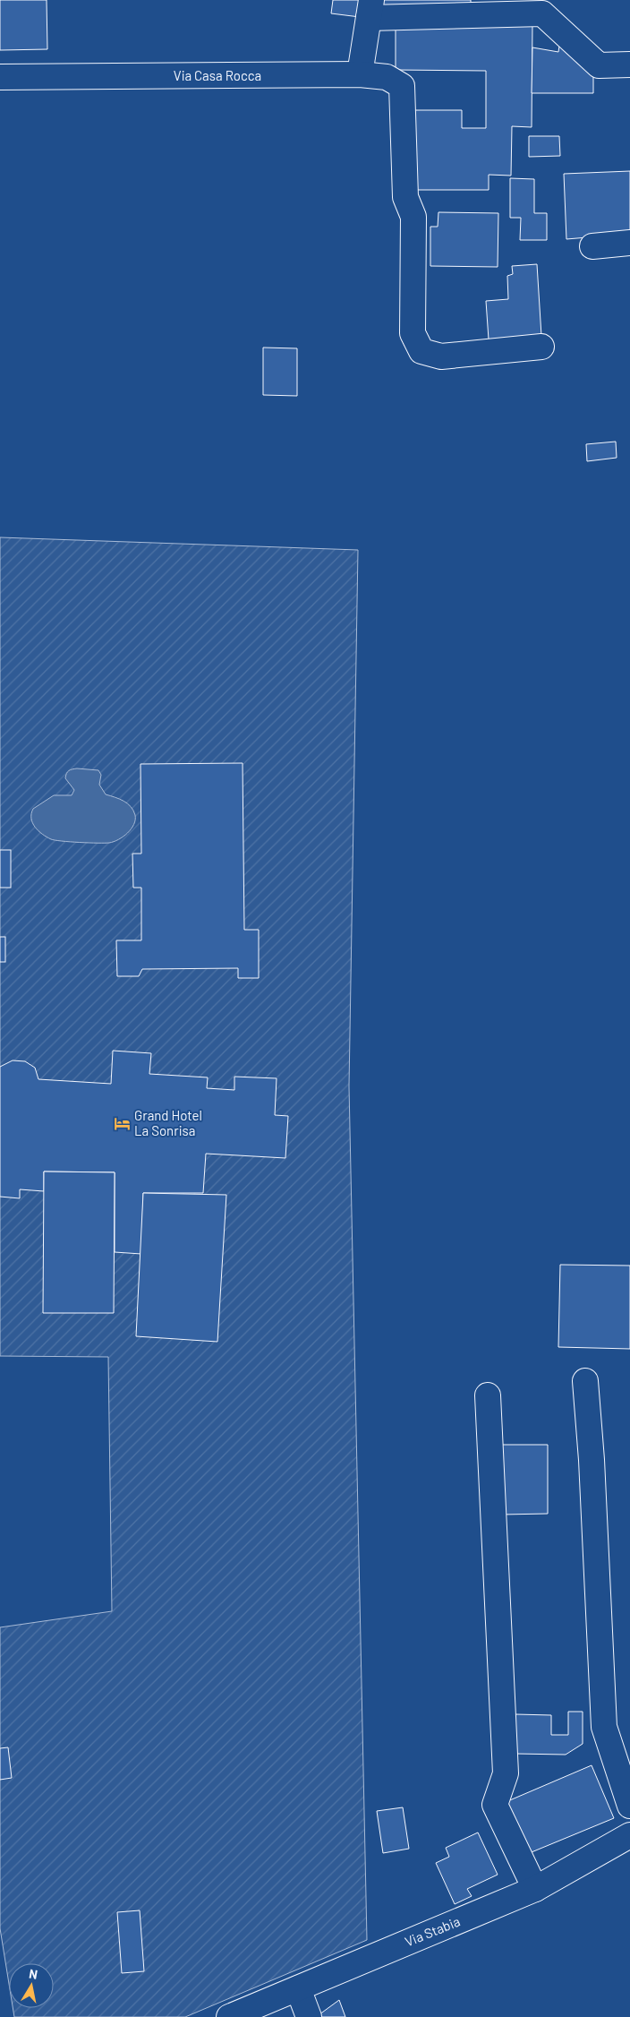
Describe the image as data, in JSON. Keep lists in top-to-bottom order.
{
  "streets": {
    "street": ["Via Casa Rocca", "Via Stabia"]
  },
  "places": {
    "hotel": ["Grand Hotel La Sonrisa"]
  },
  "north": "top"
}
